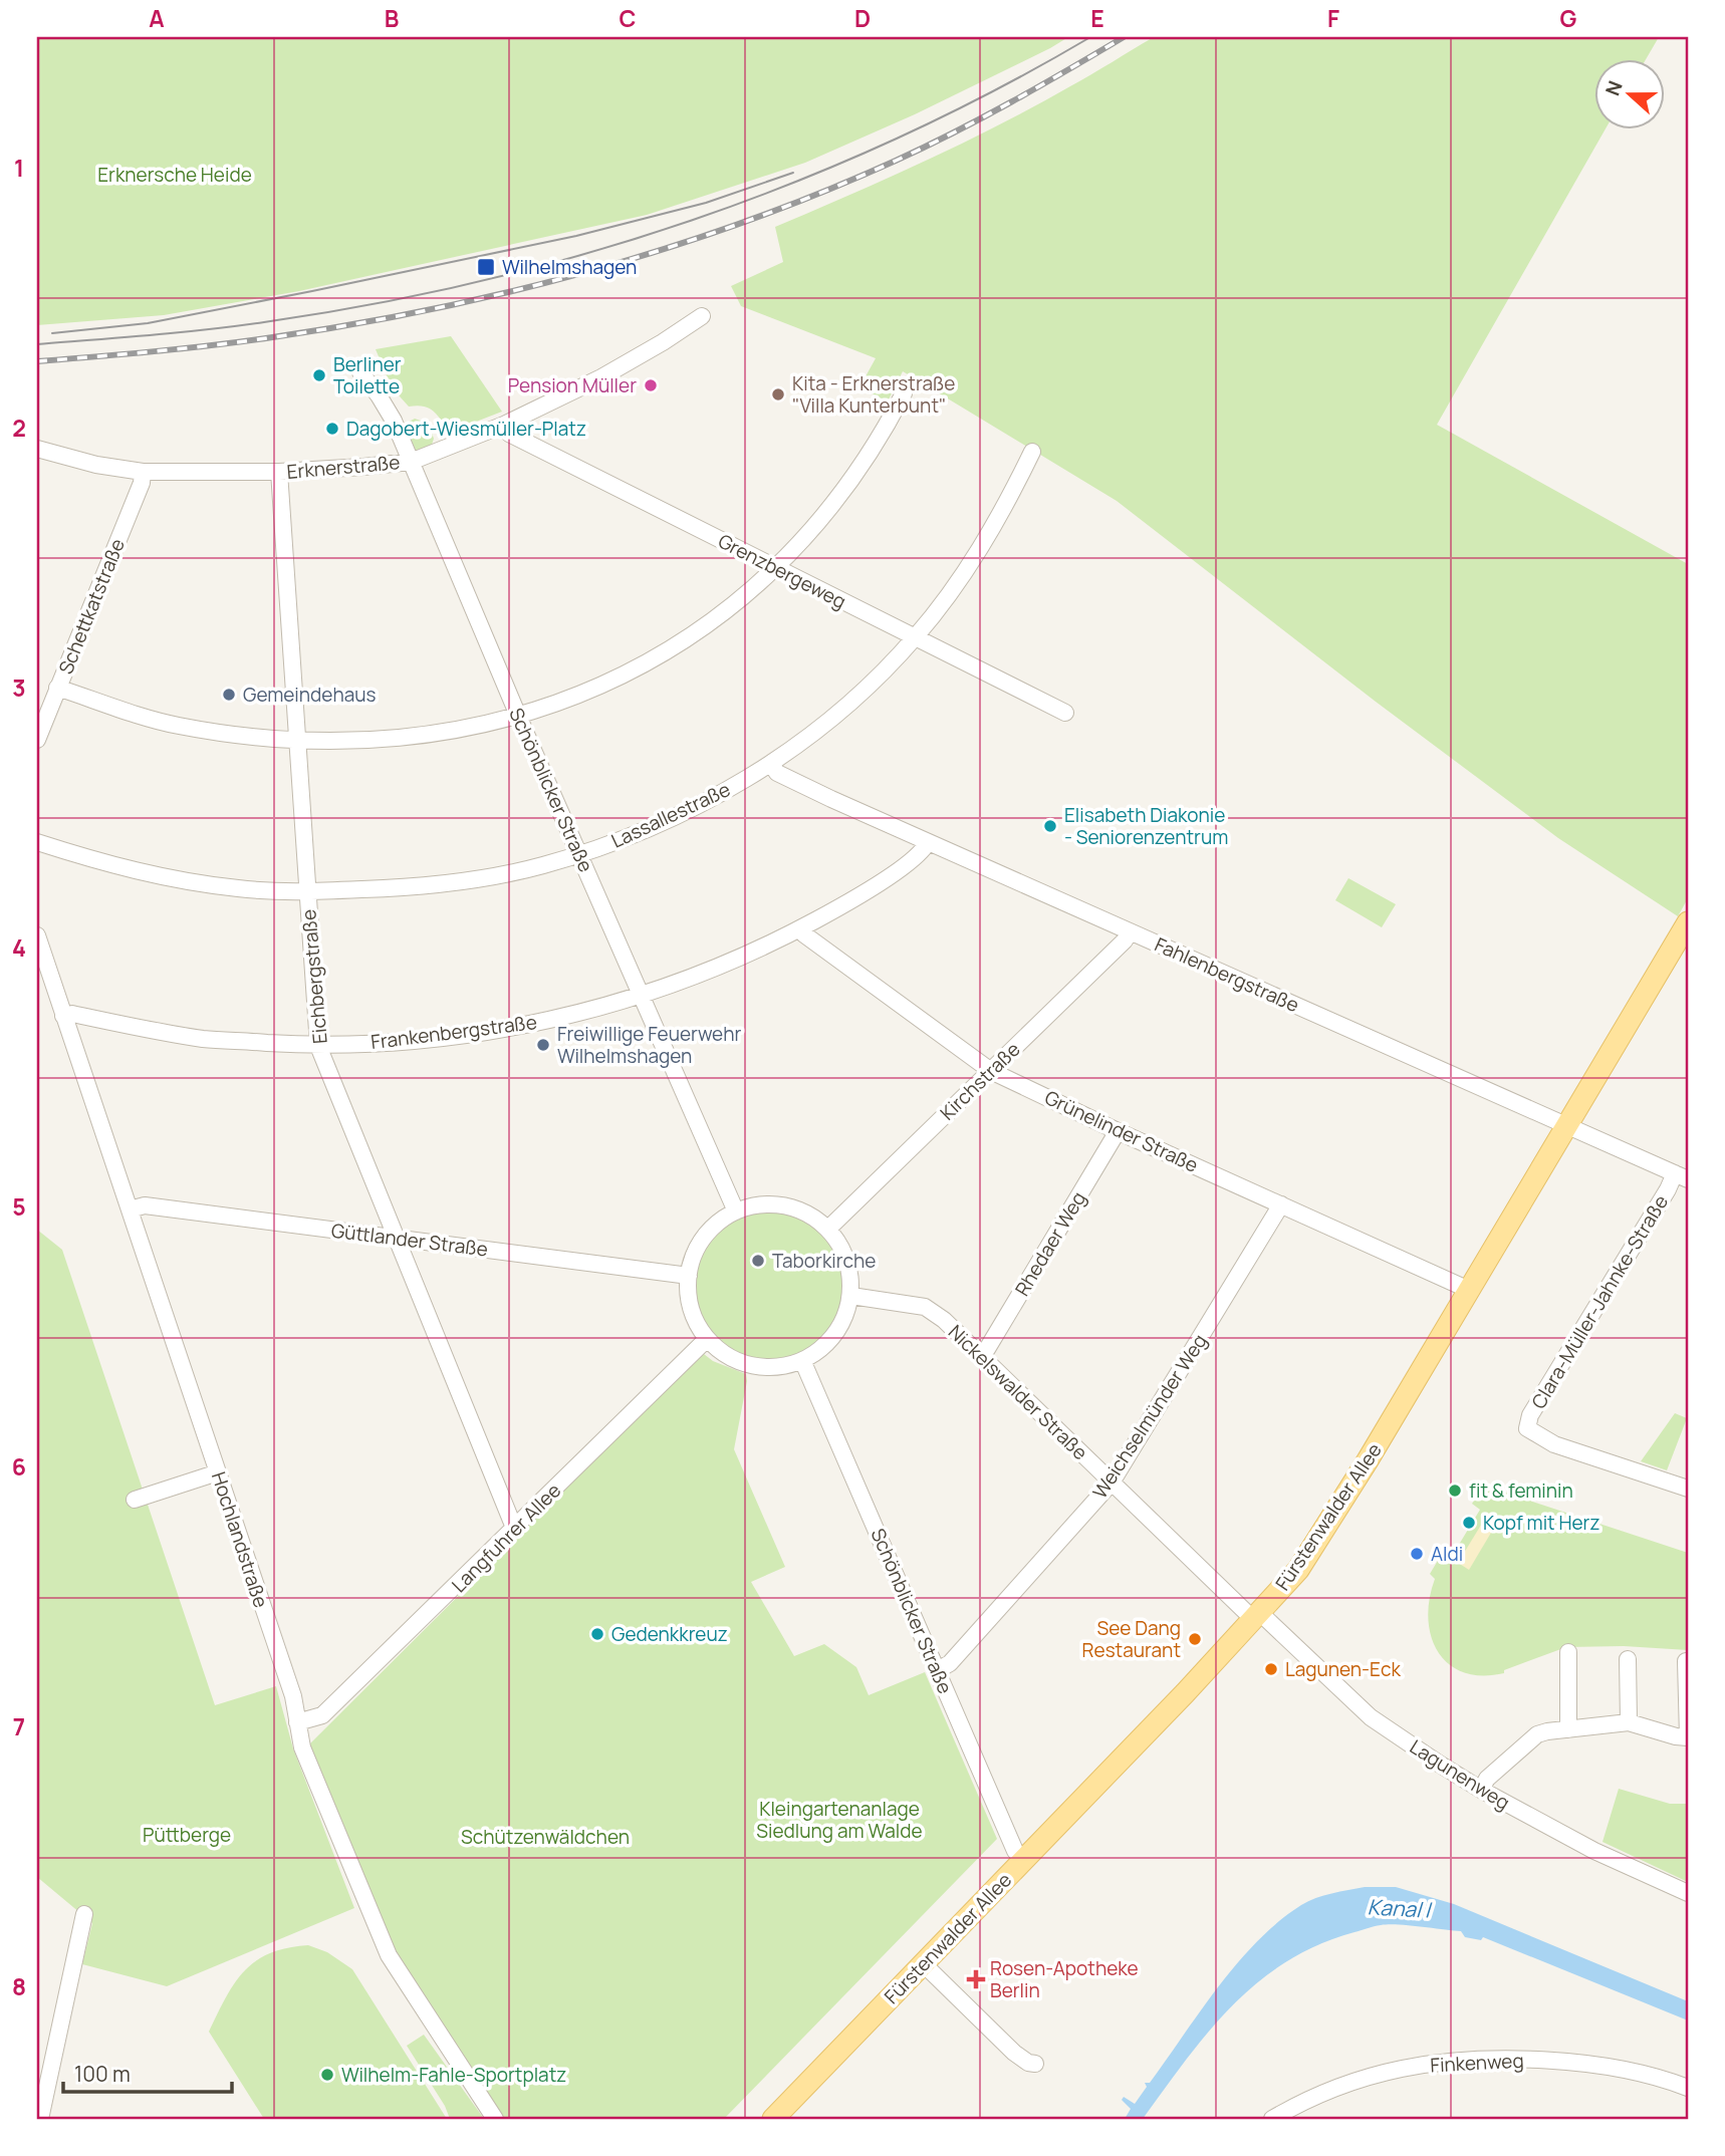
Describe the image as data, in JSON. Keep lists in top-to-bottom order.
{
  "streets": {
    "main road": ["Fürstenwalder Allee"],
    "street": [
      "Erknerstraße",
      "Grenzbergeweg",
      "Schettkatstraße",
      "Schönblicker Straße",
      "Lassallestraße",
      "Fahlenbergstraße",
      "Eichbergstraße",
      "Frankenbergstraße",
      "Kirchstraße",
      "Grünelinder Straße",
      "Güttlander Straße",
      "Rhedaer Weg",
      "Clara-Müller-Jahnke-Straße",
      "Nickelswalder Straße",
      "Weichselmünder Weg",
      "Langfuhrer Allee",
      "Hochlandstraße",
      "Lagunenweg",
      "Finkenweg"
    ]
  },
  "crossings": [
    ["Erknerstraße", "Grenzbergeweg"],
    ["Erknerstraße", "Schettkatstraße"],
    ["Erknerstraße", "Schönblicker Straße"],
    ["Erknerstraße", "Eichbergstraße"],
    ["Grenzbergeweg", "Lassallestraße"],
    ["Schönblicker Straße", "Lassallestraße"],
    ["Schönblicker Straße", "Frankenbergstraße"],
    ["Schönblicker Straße", "Kirchstraße"],
    ["Schönblicker Straße", "Güttlander Straße"],
    ["Schönblicker Straße", "Nickelswalder Straße"],
    ["Schönblicker Straße", "Weichselmünder Weg"],
    ["Schönblicker Straße", "Fürstenwalder Allee"],
    ["Schönblicker Straße", "Langfuhrer Allee"],
    ["Lassallestraße", "Fahlenbergstraße"],
    ["Lassallestraße", "Eichbergstraße"],
    ["Fahlenbergstraße", "Frankenbergstraße"],
    ["Fahlenbergstraße", "Kirchstraße"],
    ["Fahlenbergstraße", "Clara-Müller-Jahnke-Straße"],
    ["Fahlenbergstraße", "Fürstenwalder Allee"],
    ["Eichbergstraße", "Frankenbergstraße"],
    ["Eichbergstraße", "Güttlander Straße"],
    ["Eichbergstraße", "Langfuhrer Allee"],
    ["Frankenbergstraße", "Grünelinder Straße"],
    ["Frankenbergstraße", "Hochlandstraße"],
    ["Kirchstraße", "Grünelinder Straße"],
    ["Kirchstraße", "Güttlander Straße"],
    ["Kirchstraße", "Nickelswalder Straße"],
    ["Kirchstraße", "Langfuhrer Allee"],
    ["Grünelinder Straße", "Rhedaer Weg"],
    ["Grünelinder Straße", "Weichselmünder Weg"],
    ["Grünelinder Straße", "Fürstenwalder Allee"],
    ["Güttlander Straße", "Nickelswalder Straße"],
    ["Güttlander Straße", "Langfuhrer Allee"],
    ["Güttlander Straße", "Hochlandstraße"],
    ["Rhedaer Weg", "Nickelswalder Straße"],
    ["Nickelswalder Straße", "Weichselmünder Weg"],
    ["Nickelswalder Straße", "Fürstenwalder Allee"],
    ["Nickelswalder Straße", "Langfuhrer Allee"],
    ["Nickelswalder Straße", "Lagunenweg"],
    ["Fürstenwalder Allee", "Lagunenweg"],
    ["Langfuhrer Allee", "Hochlandstraße"]
  ],
  "water": ["Kanal I"],
  "parks": [
    "Erknersche Heide",
    "Kleingartenanlage Siedlung am Walde",
    "Püttberge",
    "Schützenwäldchen"
  ],
  "places": {
    "transit": ["Wilhelmshagen"],
    "other": [
      "Berliner Toilette",
      "Pension Müller",
      "Kita - Erknerstraße \"Villa Kunterbunt\"",
      "Dagobert-Wiesmüller-Platz",
      "Gemeindehaus",
      "Elisabeth Diakonie - Seniorenzentrum",
      "Freiwillige Feuerwehr Wilhelmshagen",
      "Taborkirche",
      "fit & feminin",
      "Kopf mit Herz",
      "Aldi",
      "Gedenkkreuz",
      "See Dang Restaurant",
      "Lagunen-Eck",
      "Wilhelm-Fahle-Sportplatz"
    ],
    "health": ["Rosen-Apotheke Berlin"]
  },
  "scale_bar": "100 m",
  "north": "left",
  "grid": {
    "columns": [
      "A",
      "B",
      "C",
      "D",
      "E",
      "F",
      "G"
    ],
    "rows": [
      "1",
      "2",
      "3",
      "4",
      "5",
      "6",
      "7",
      "8"
    ]
  }
}
